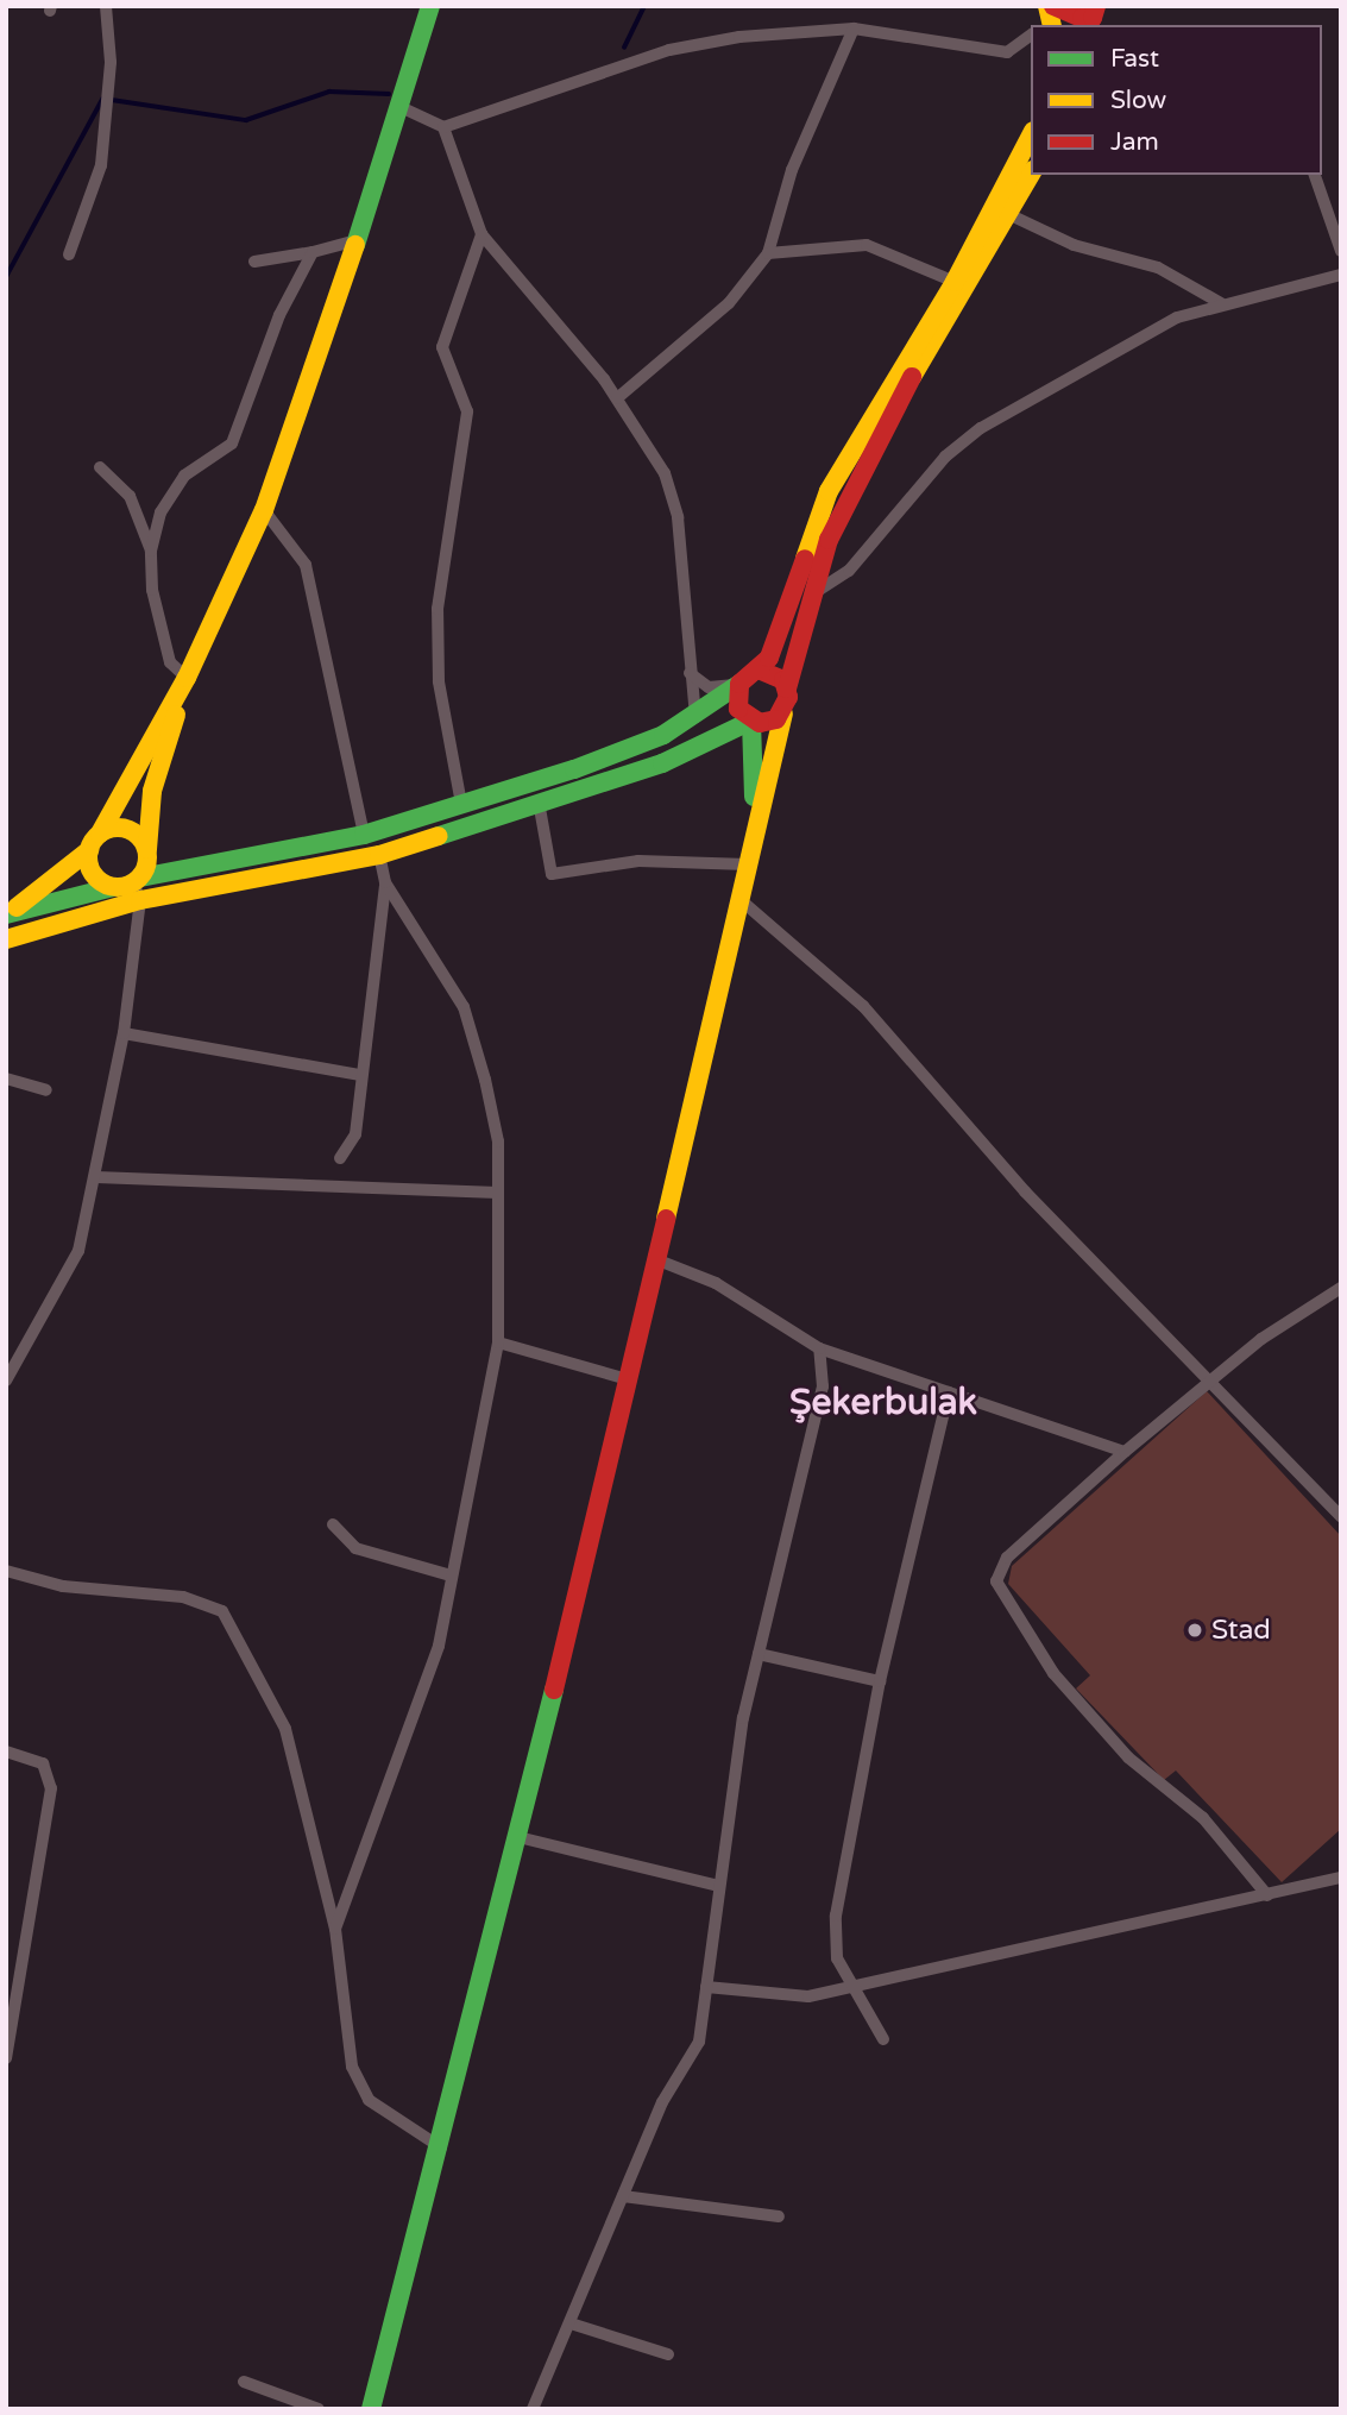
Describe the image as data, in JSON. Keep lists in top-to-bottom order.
{
  "districts": ["Şekerbulak"],
  "places": ["Stad"],
  "legend": ["Fast", "Slow", "Jam"]
}
